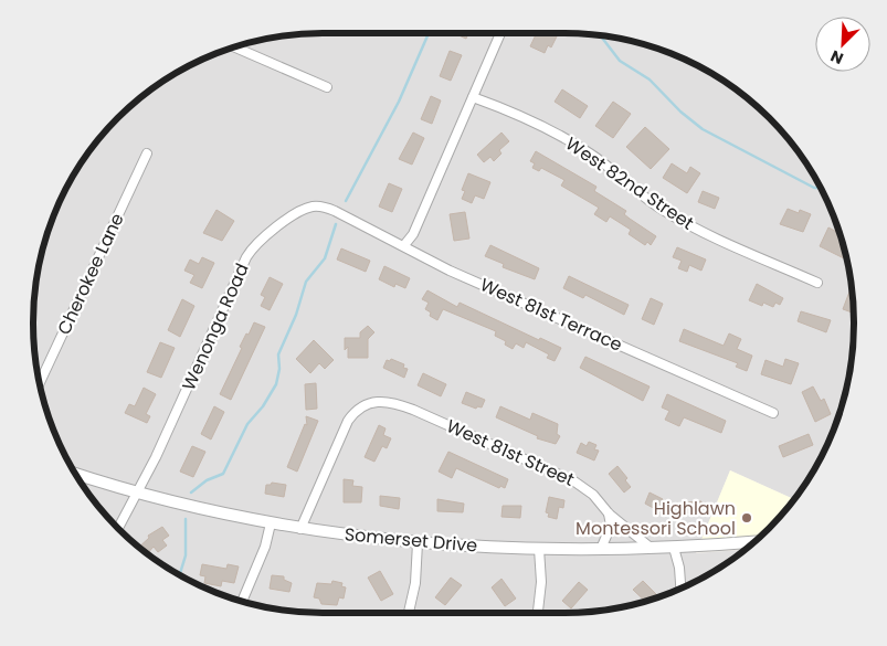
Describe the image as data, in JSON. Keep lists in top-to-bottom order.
{
  "streets": {
    "street": [
      "West 82nd Street",
      "Cherokee Lane",
      "West 81st Terrace",
      "Wenonga Road",
      "West 81st Street",
      "Somerset Drive"
    ]
  },
  "crossings": [
    ["West 81st Terrace", "Wenonga Road"],
    ["Wenonga Road", "Somerset Drive"],
    ["West 81st Street", "Somerset Drive"]
  ],
  "places": ["Highlawn Montessori School"],
  "north": "bottom left"
}
